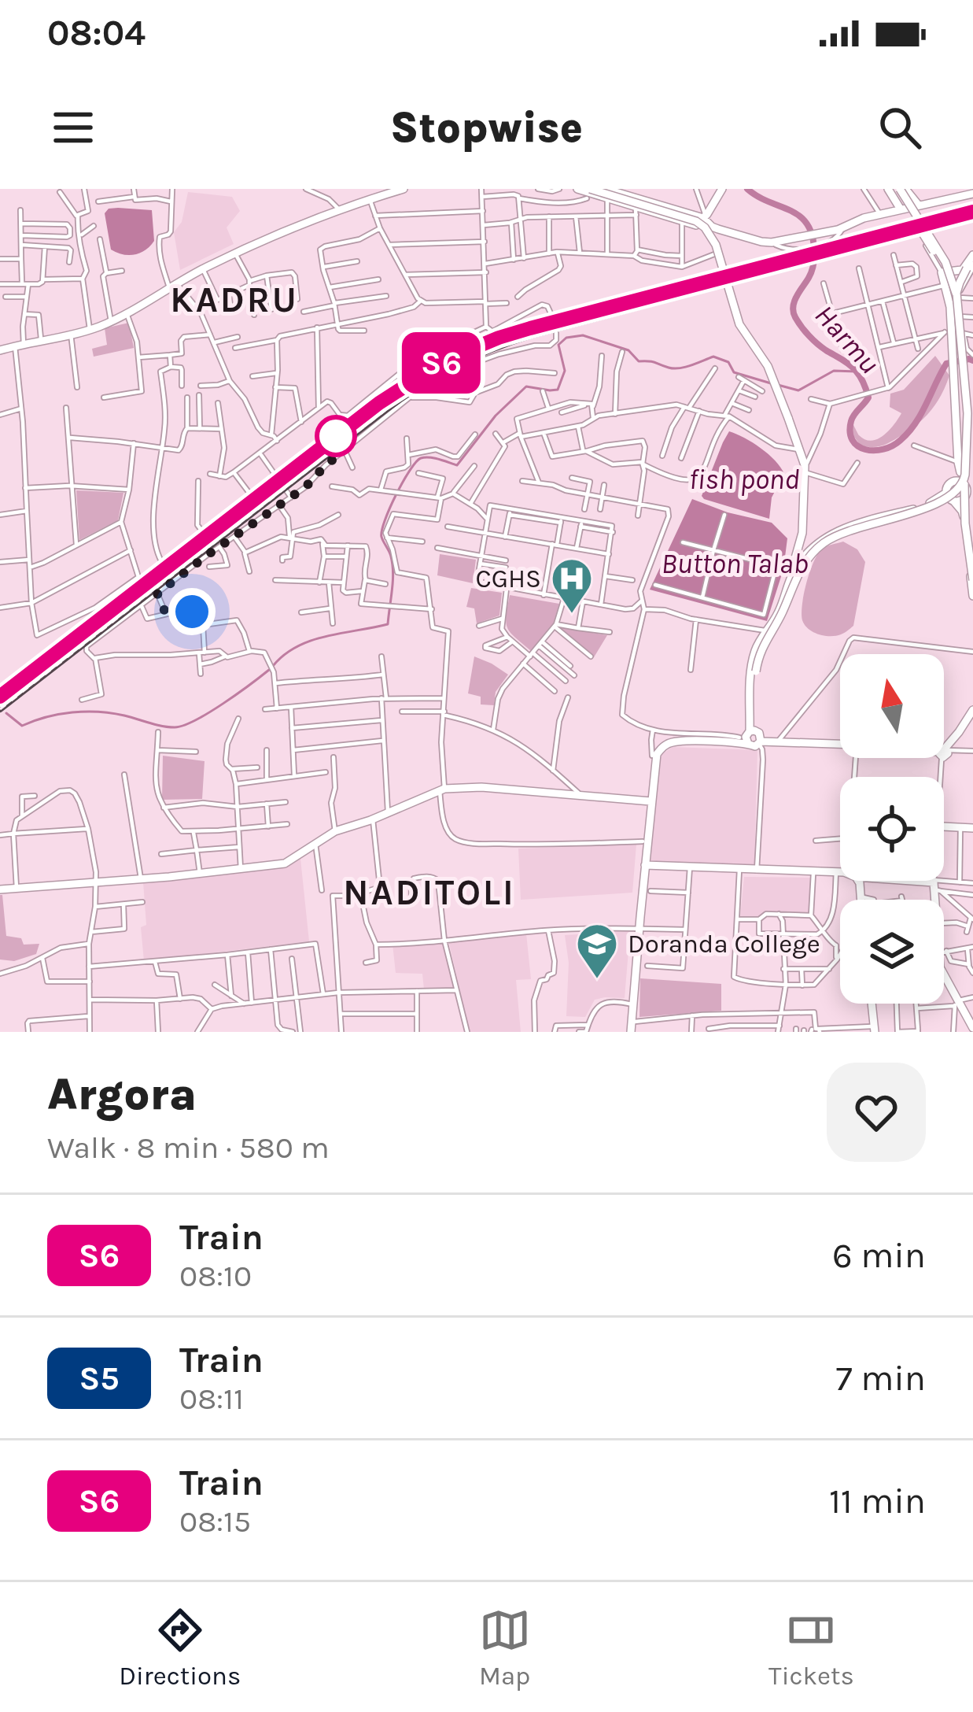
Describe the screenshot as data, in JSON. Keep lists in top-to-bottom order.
{
  "districts": ["KADRU", "NADITOLI"],
  "water": ["Harmu", "fish pond", "Button Talab"],
  "places": {
    "hospital": ["CGHS"],
    "school or university": ["Doranda College"]
  },
  "north": "top",
  "page": {
    "status": "08:04",
    "header": "Stopwise",
    "on_map": "S6",
    "heading": ["Argora", "Walk · 8 min · 580 m"],
    "list": [
      {
        "mark": "S6",
        "name": "Train",
        "note": "08:10",
        "value": "6 min"
      },
      {
        "mark": "S5",
        "name": "Train",
        "note": "08:11",
        "value": "7 min"
      },
      {
        "mark": "S6",
        "name": "Train",
        "note": "08:15",
        "value": "11 min"
      }
    ],
    "tabs": ["Directions", "Map", "Tickets"]
  }
}
